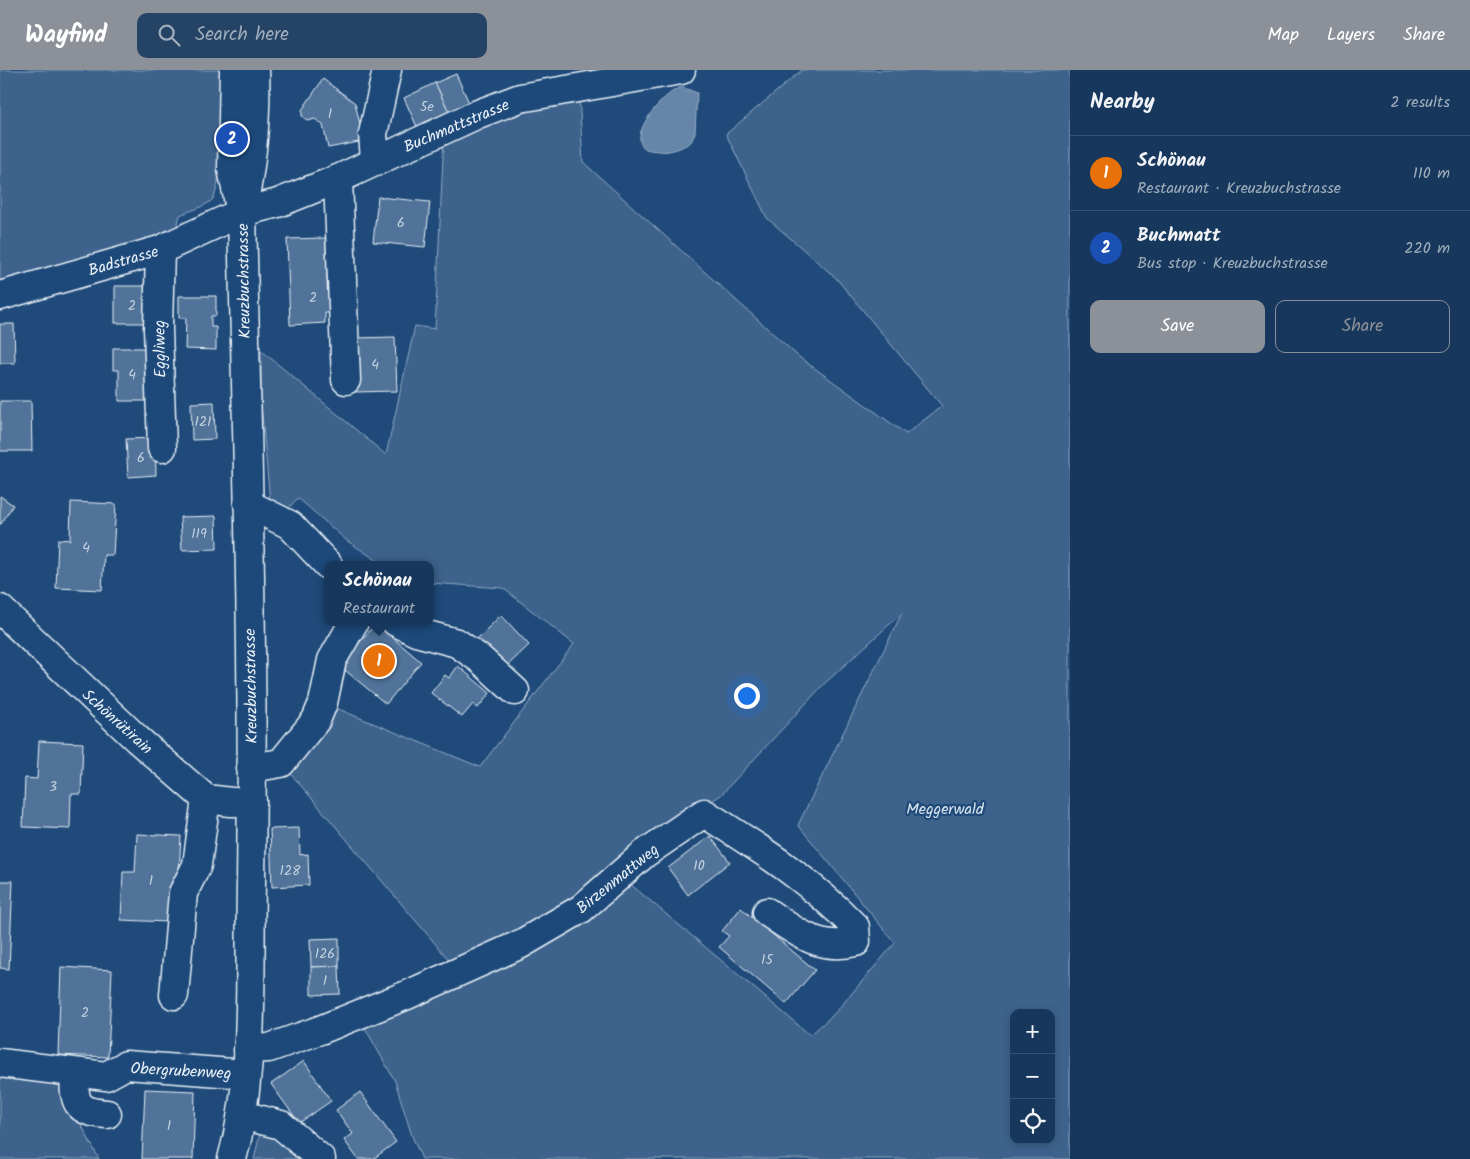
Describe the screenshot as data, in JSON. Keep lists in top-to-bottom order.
{
  "streets": {
    "street": [
      "Buchmattstrasse",
      "Badstrasse",
      "Kreuzbuchstrasse",
      "Eggliweg",
      "Schönrütirain",
      "Birzenmattweg",
      "Obergrubenweg"
    ]
  },
  "crossings": [
    ["Buchmattstrasse", "Badstrasse"],
    ["Buchmattstrasse", "Kreuzbuchstrasse"],
    ["Badstrasse", "Kreuzbuchstrasse"],
    ["Badstrasse", "Eggliweg"],
    ["Kreuzbuchstrasse", "Birzenmattweg"],
    ["Kreuzbuchstrasse", "Obergrubenweg"],
    ["Birzenmattweg", "Obergrubenweg"]
  ],
  "parks": ["Meggerwald"],
  "house_numbers": [
    "5e",
    "1",
    "6",
    "2",
    "2",
    "4",
    "4",
    "121",
    "6",
    "119",
    "4",
    "3",
    "10",
    "128",
    "1",
    "126",
    "15",
    "1",
    "2",
    "1"
  ],
  "page": {
    "header": "Wayfind",
    "search": "Search here",
    "nav": ["Map", "Layers", "Share"],
    "heading": ["Nearby", "2 results"],
    "pins": ["2", "1"],
    "list": [
      {
        "mark": "1",
        "name": "Schönau",
        "note": "Restaurant · Kreuzbuchstrasse",
        "value": "110 m"
      },
      {
        "mark": "2",
        "name": "Buchmatt",
        "note": "Bus stop · Kreuzbuchstrasse",
        "value": "220 m"
      }
    ],
    "buttons": ["Save", "Share"],
    "popup": ["Schönau", "Restaurant"],
    "map_buttons": ["+", "−"]
  }
}
